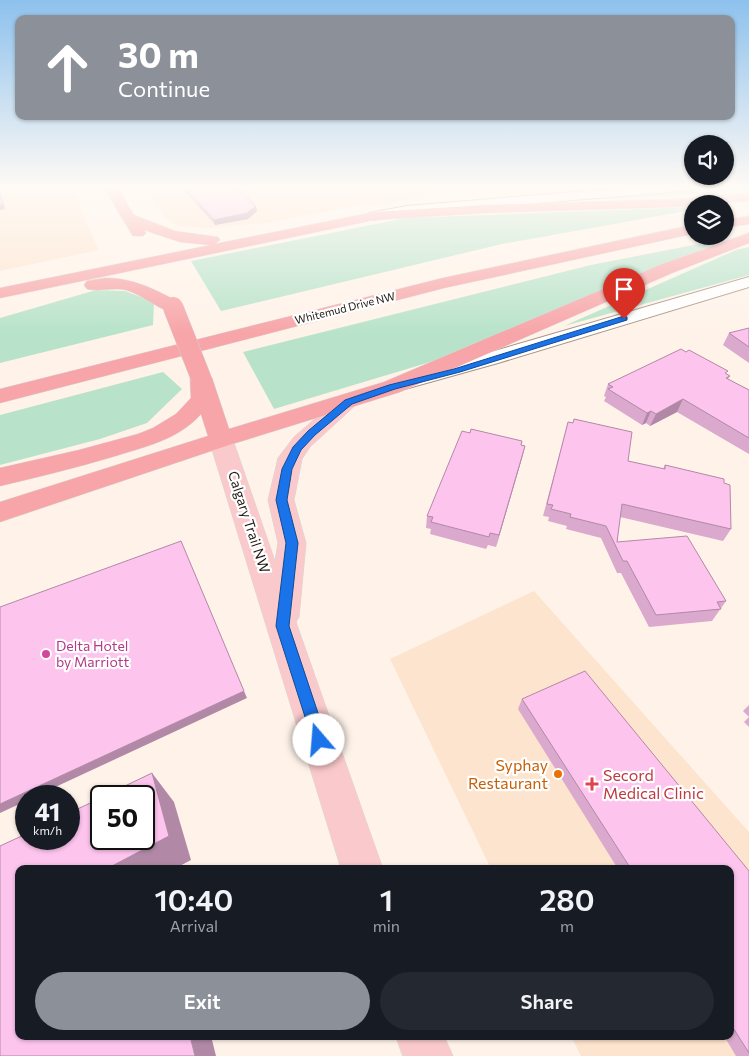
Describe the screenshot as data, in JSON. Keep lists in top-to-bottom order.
{
  "streets": {
    "highway": ["Whitemud Drive NW", "Calgary Trail NW"]
  },
  "places": {
    "other": ["Delta Hotel by Marriott", "Syphay Restaurant"],
    "health": ["Secord Medical Clinic"]
  },
  "page": {
    "turn": ["30 m", "Continue"],
    "speed": "41 km/h",
    "limit": "50",
    "eta": [
      "10:40",
      "Arrival",
      "1",
      "min",
      "280",
      "m"
    ],
    "buttons": ["Exit", "Share"]
  }
}
